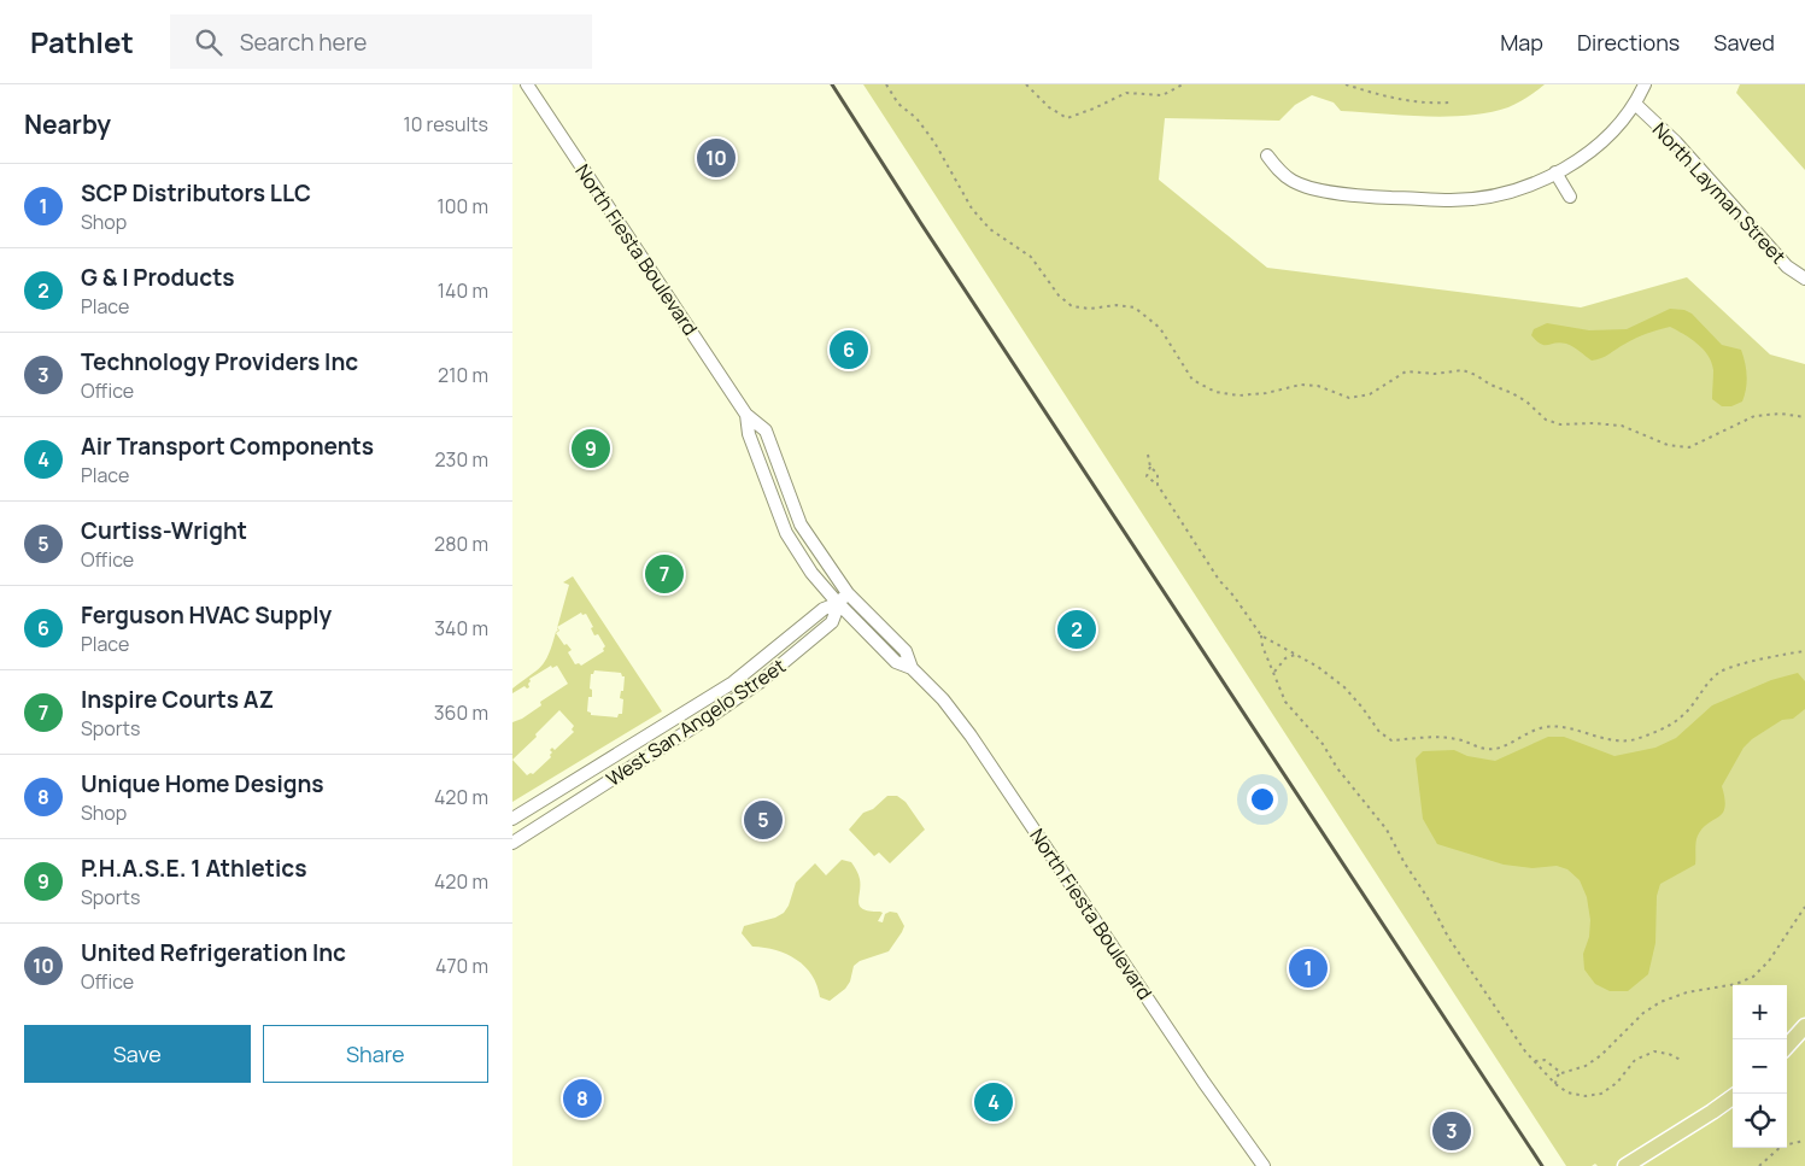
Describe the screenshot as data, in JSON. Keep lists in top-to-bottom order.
{
  "streets": {
    "street": ["North Layman Street", "North Fiesta Boulevard", "West San Angelo Street"]
  },
  "crossings": [
    ["North Fiesta Boulevard", "West San Angelo Street"]
  ],
  "page": {
    "header": "Pathlet",
    "search": "Search here",
    "nav": ["Map", "Directions", "Saved"],
    "heading": ["Nearby", "10 results"],
    "pins": [
      "10",
      "6",
      "9",
      "7",
      "2",
      "5",
      "1",
      "8",
      "4",
      "3"
    ],
    "list": [
      {
        "mark": "1",
        "name": "SCP Distributors LLC",
        "note": "Shop",
        "value": "100 m"
      },
      {
        "mark": "2",
        "name": "G & I Products",
        "note": "Place",
        "value": "140 m"
      },
      {
        "mark": "3",
        "name": "Technology Providers Inc",
        "note": "Office",
        "value": "210 m"
      },
      {
        "mark": "4",
        "name": "Air Transport Components",
        "note": "Place",
        "value": "230 m"
      },
      {
        "mark": "5",
        "name": "Curtiss-Wright",
        "note": "Office",
        "value": "280 m"
      },
      {
        "mark": "6",
        "name": "Ferguson HVAC Supply",
        "note": "Place",
        "value": "340 m"
      },
      {
        "mark": "7",
        "name": "Inspire Courts AZ",
        "note": "Sports",
        "value": "360 m"
      },
      {
        "mark": "8",
        "name": "Unique Home Designs",
        "note": "Shop",
        "value": "420 m"
      },
      {
        "mark": "9",
        "name": "P.H.A.S.E. 1 Athletics",
        "note": "Sports",
        "value": "420 m"
      },
      {
        "mark": "10",
        "name": "United Refrigeration Inc",
        "note": "Office",
        "value": "470 m"
      }
    ],
    "map_buttons": ["+", "−"],
    "buttons": ["Save", "Share"]
  }
}
